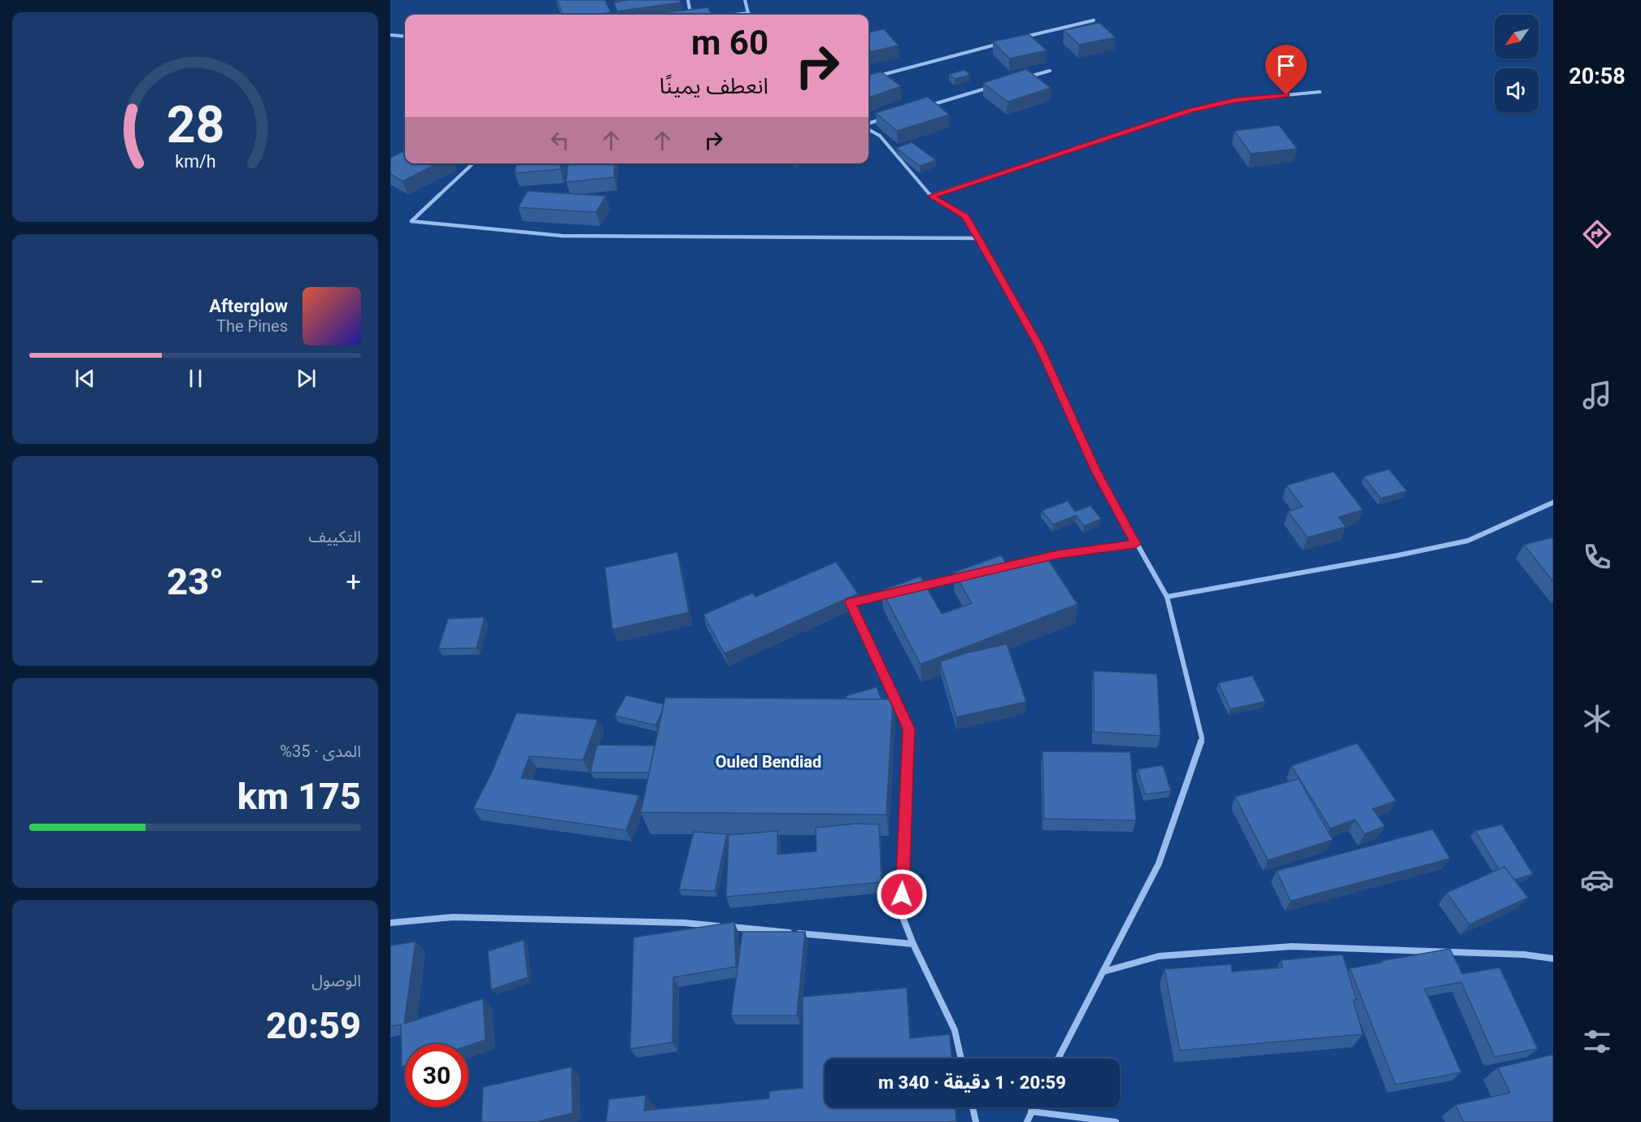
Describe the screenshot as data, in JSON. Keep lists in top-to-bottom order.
{
  "districts": ["Ouled Bendiad"],
  "north": "bottom left",
  "page": {
    "tabs": "20:58",
    "turn": ["60 m", "انعطف يمينًا"],
    "song": ["Afterglow", "The Pines"],
    "tile": [
      "التكييف",
      ["المدى · 35%", "175 km"],
      ["الوصول", "20:59"]
    ],
    "heat": ["−", "23°", "+"],
    "limit": "30",
    "trip": "20:59 · 1 دقيقة · 340 m",
    "gauge": ["28", "km/h"]
  }
}
